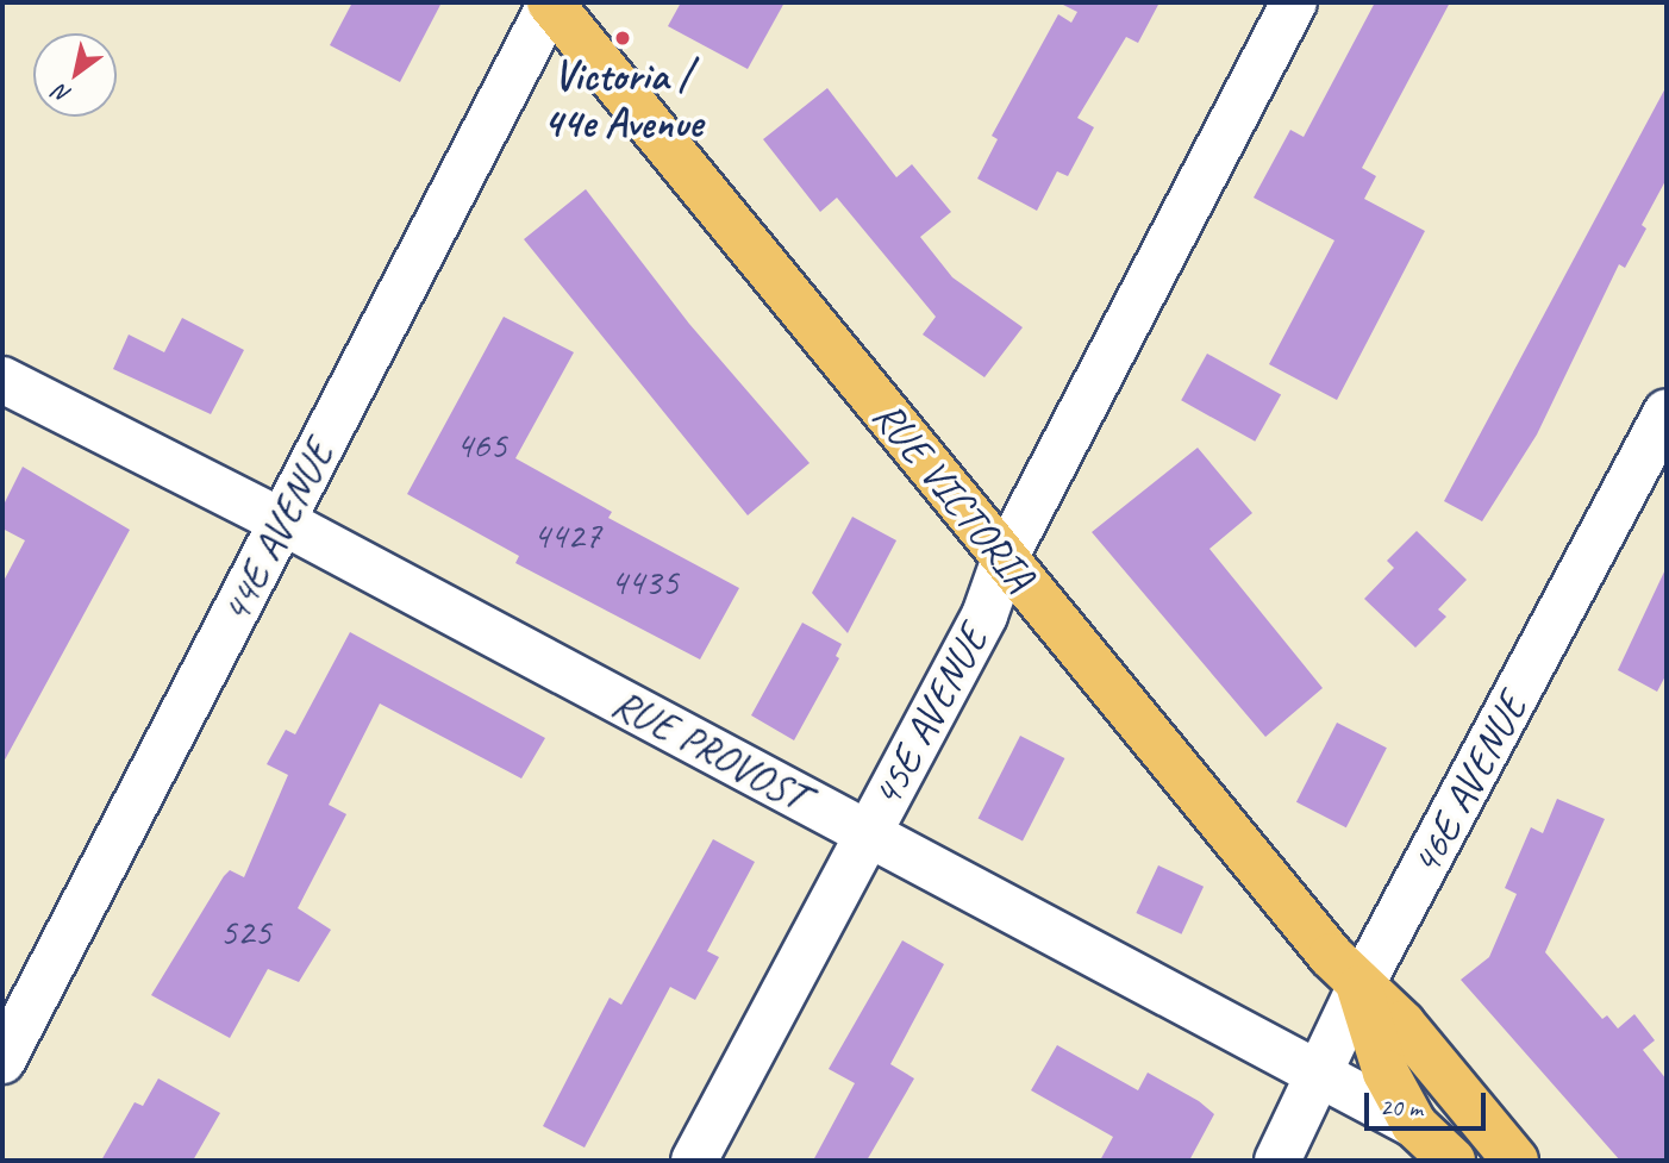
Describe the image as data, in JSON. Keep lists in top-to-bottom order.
{
  "streets": {
    "main road": ["RUE VICTORIA"],
    "street": [
      "44E AVENUE",
      "45E AVENUE",
      "RUE PROVOST",
      "46E AVENUE"
    ]
  },
  "crossings": [
    ["RUE VICTORIA", "44E AVENUE"],
    ["RUE VICTORIA", "45E AVENUE"],
    ["RUE VICTORIA", "RUE PROVOST"],
    ["RUE VICTORIA", "46E AVENUE"],
    ["44E AVENUE", "RUE PROVOST"],
    ["45E AVENUE", "RUE PROVOST"],
    ["RUE PROVOST", "46E AVENUE"]
  ],
  "places": ["Victoria / 44e Avenue"],
  "house_numbers": [
    "465",
    "4427",
    "4435",
    "525"
  ],
  "scale_bar": "20 m",
  "north": "bottom left"
}
